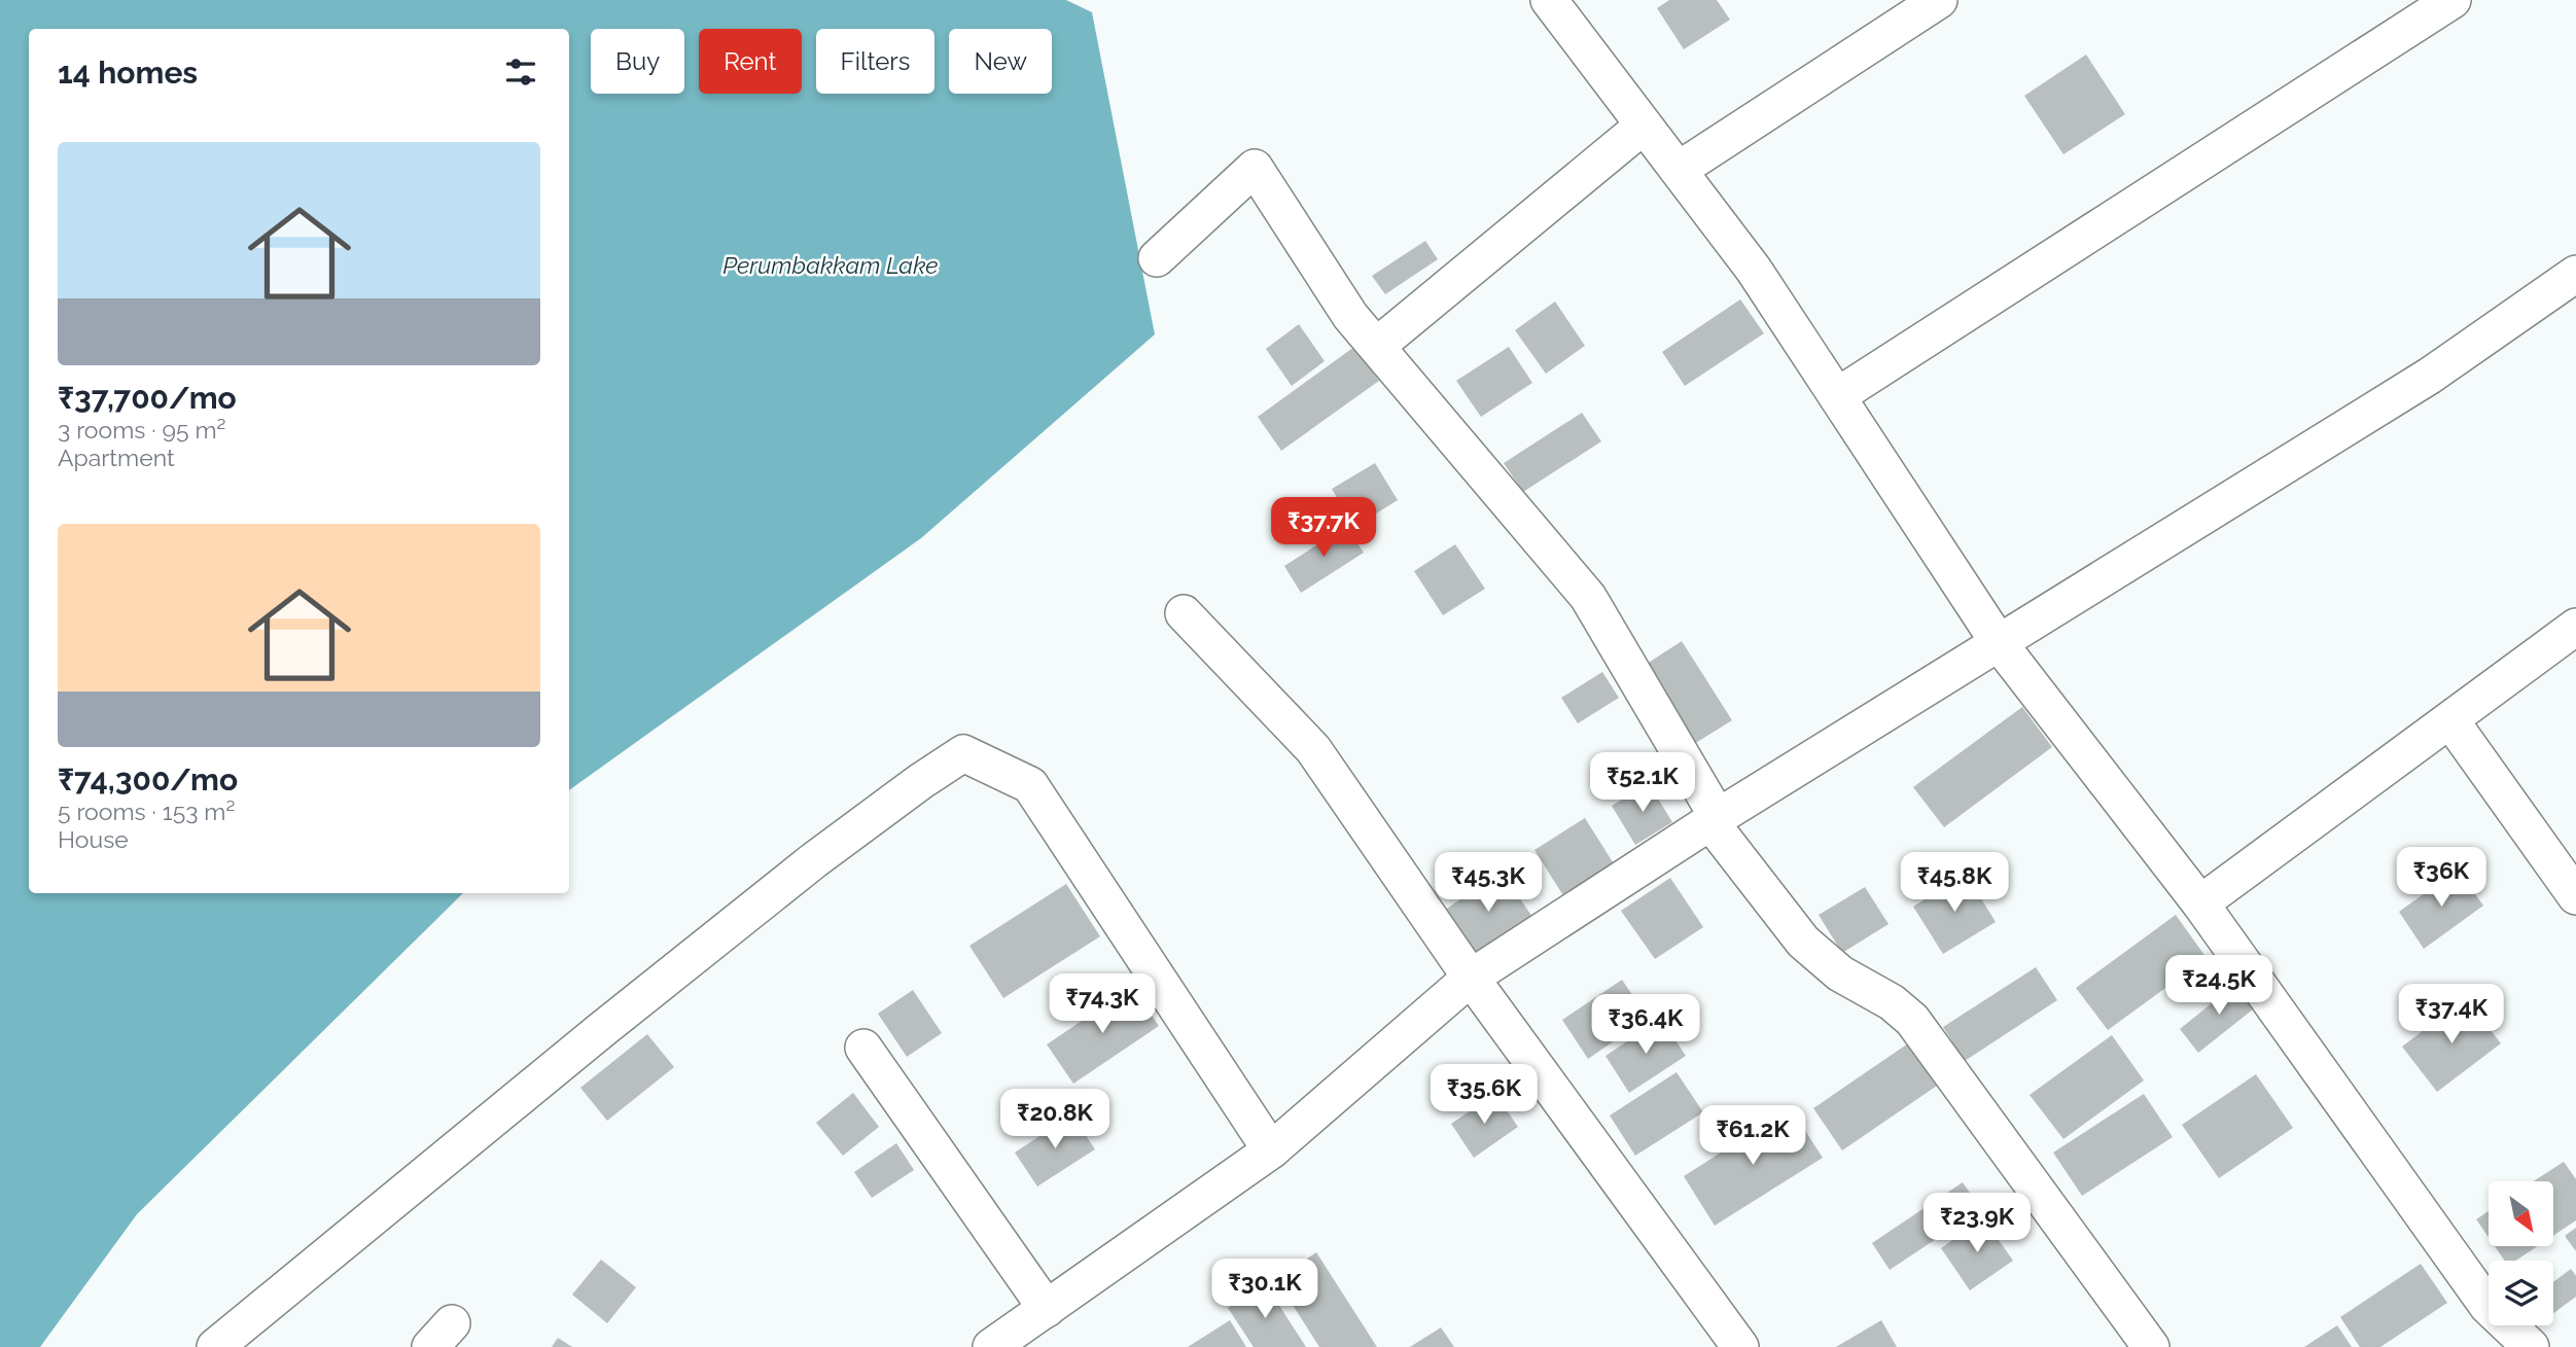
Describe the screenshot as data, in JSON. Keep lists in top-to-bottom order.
{
  "water": ["Perumbakkam Lake"],
  "north": "bottom right",
  "page": {
    "chip": [
      "Buy",
      "Rent",
      "Filters",
      "New"
    ],
    "heading": "14 homes",
    "list": [
      {
        "name": "₹37,700/mo",
        "note": "3 rooms · 95 m² · Apartment"
      },
      {
        "name": "₹74,300/mo",
        "note": "5 rooms · 153 m² · House"
      }
    ],
    "price": [
      "₹37.7K",
      "₹52.1K",
      "₹36K",
      "₹45.3K",
      "₹45.8K",
      "₹24.5K",
      "₹74.3K",
      "₹37.4K",
      "₹36.4K",
      "₹35.6K",
      "₹20.8K",
      "₹61.2K",
      "₹23.9K",
      "₹30.1K"
    ]
  }
}
